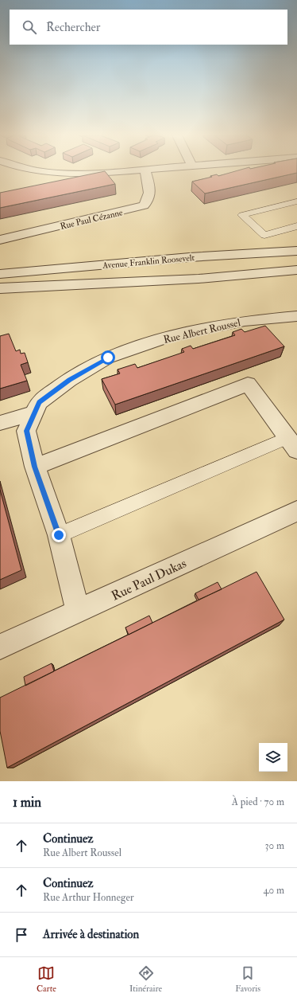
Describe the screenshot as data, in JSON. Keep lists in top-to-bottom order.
{
  "streets": {
    "street": [
      "Rue Paul Cézanne",
      "Avenue Franklin Roosevelt",
      "Rue Albert Roussel",
      "Rue Paul Dukas"
    ]
  },
  "crossings": [
    ["Rue Albert Roussel", "Rue Paul Dukas"]
  ],
  "page": {
    "search": "Rechercher",
    "heading": ["1 min", "À pied · 70 m"],
    "list": [
      ["Continuez", "Rue Albert Roussel", "30 m"],
      ["Continuez", "Rue Arthur Honneger", "40 m"],
      "Arrivée à destination"
    ],
    "nav": ["Carte", "Itinéraire", "Favoris"]
  }
}
